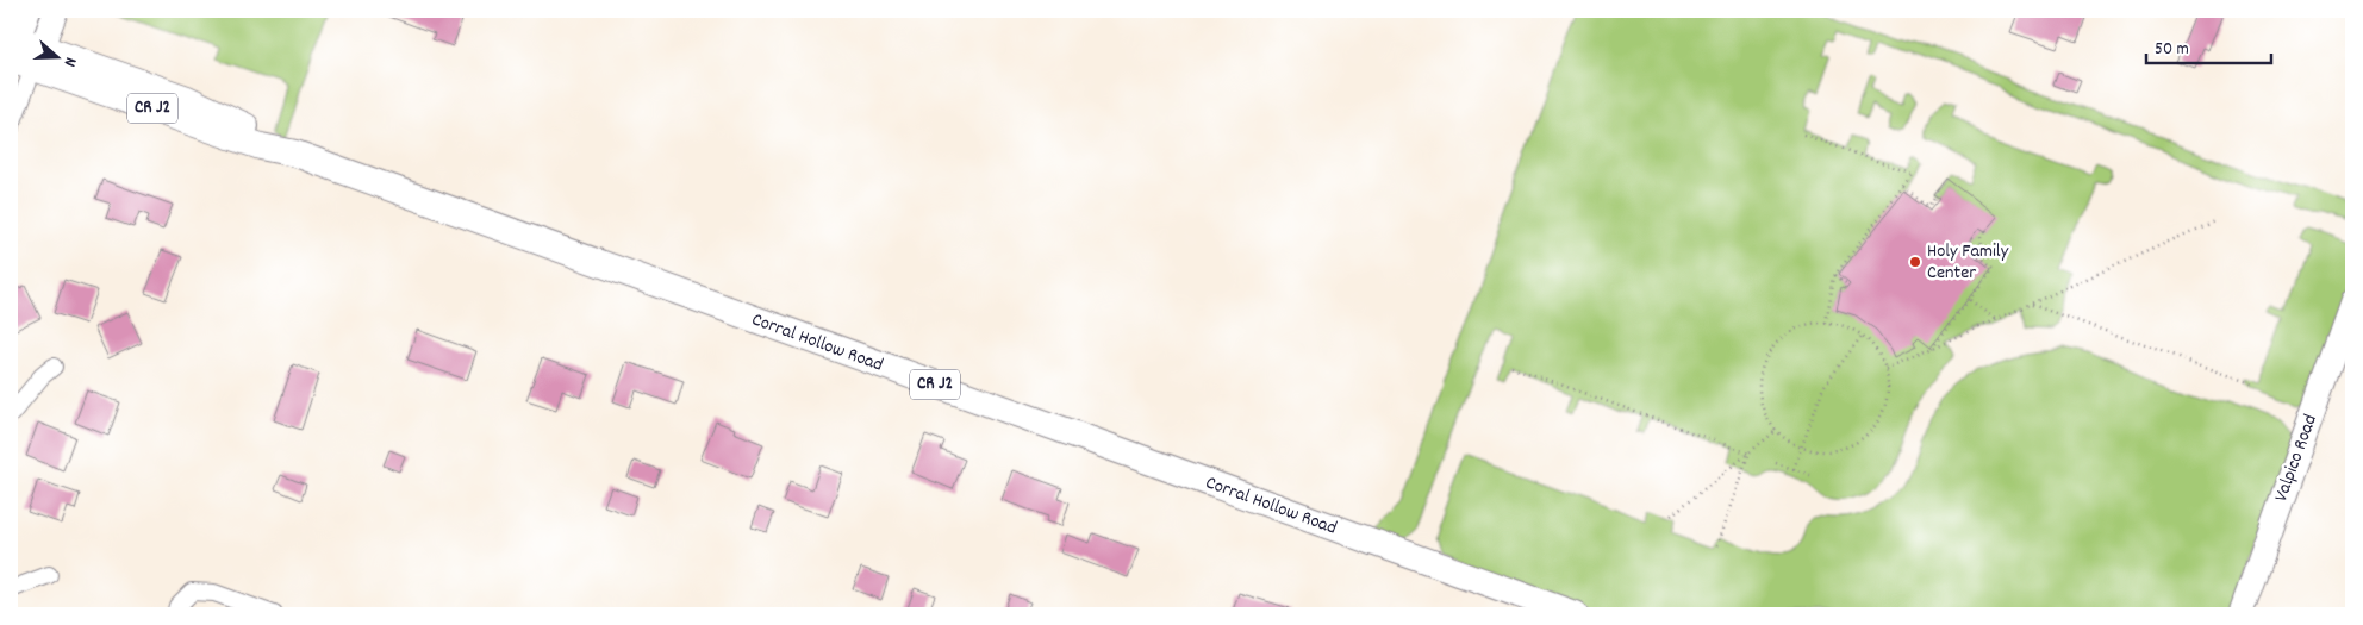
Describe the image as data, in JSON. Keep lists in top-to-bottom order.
{
  "streets": {
    "main road": ["CR J2", "Corral Hollow Road", "Valpico Road"]
  },
  "places": ["Holy Family Center"],
  "scale_bar": "50 m",
  "north": "right"
}
